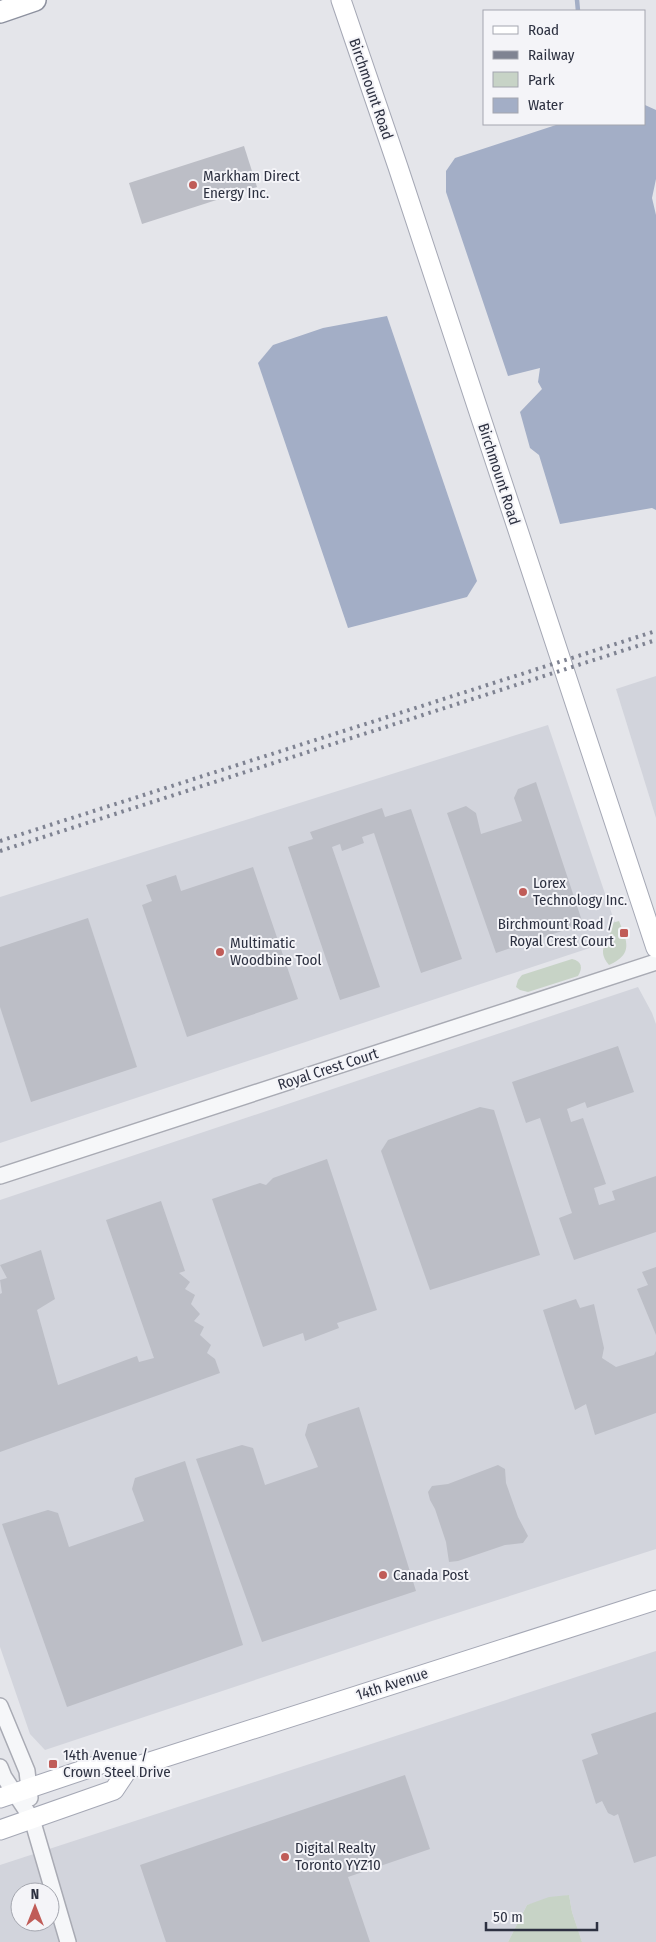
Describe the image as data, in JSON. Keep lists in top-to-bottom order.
{
  "streets": {
    "main road": ["Birchmount Road", "14th Avenue"],
    "street": ["Royal Crest Court"]
  },
  "places": {
    "other": [
      "Markham Direct Energy Inc.",
      "Lorex Technology Inc.",
      "Multimatic Woodbine Tool",
      "Canada Post",
      "Digital Realty Toronto YYZ10"
    ],
    "transit": ["Birchmount Road / Royal Crest Court", "14th Avenue / Crown Steel Drive"]
  },
  "legend": [
    "Road",
    "Railway",
    "Park",
    "Water"
  ],
  "scale_bar": "50 m",
  "north": "top"
}
